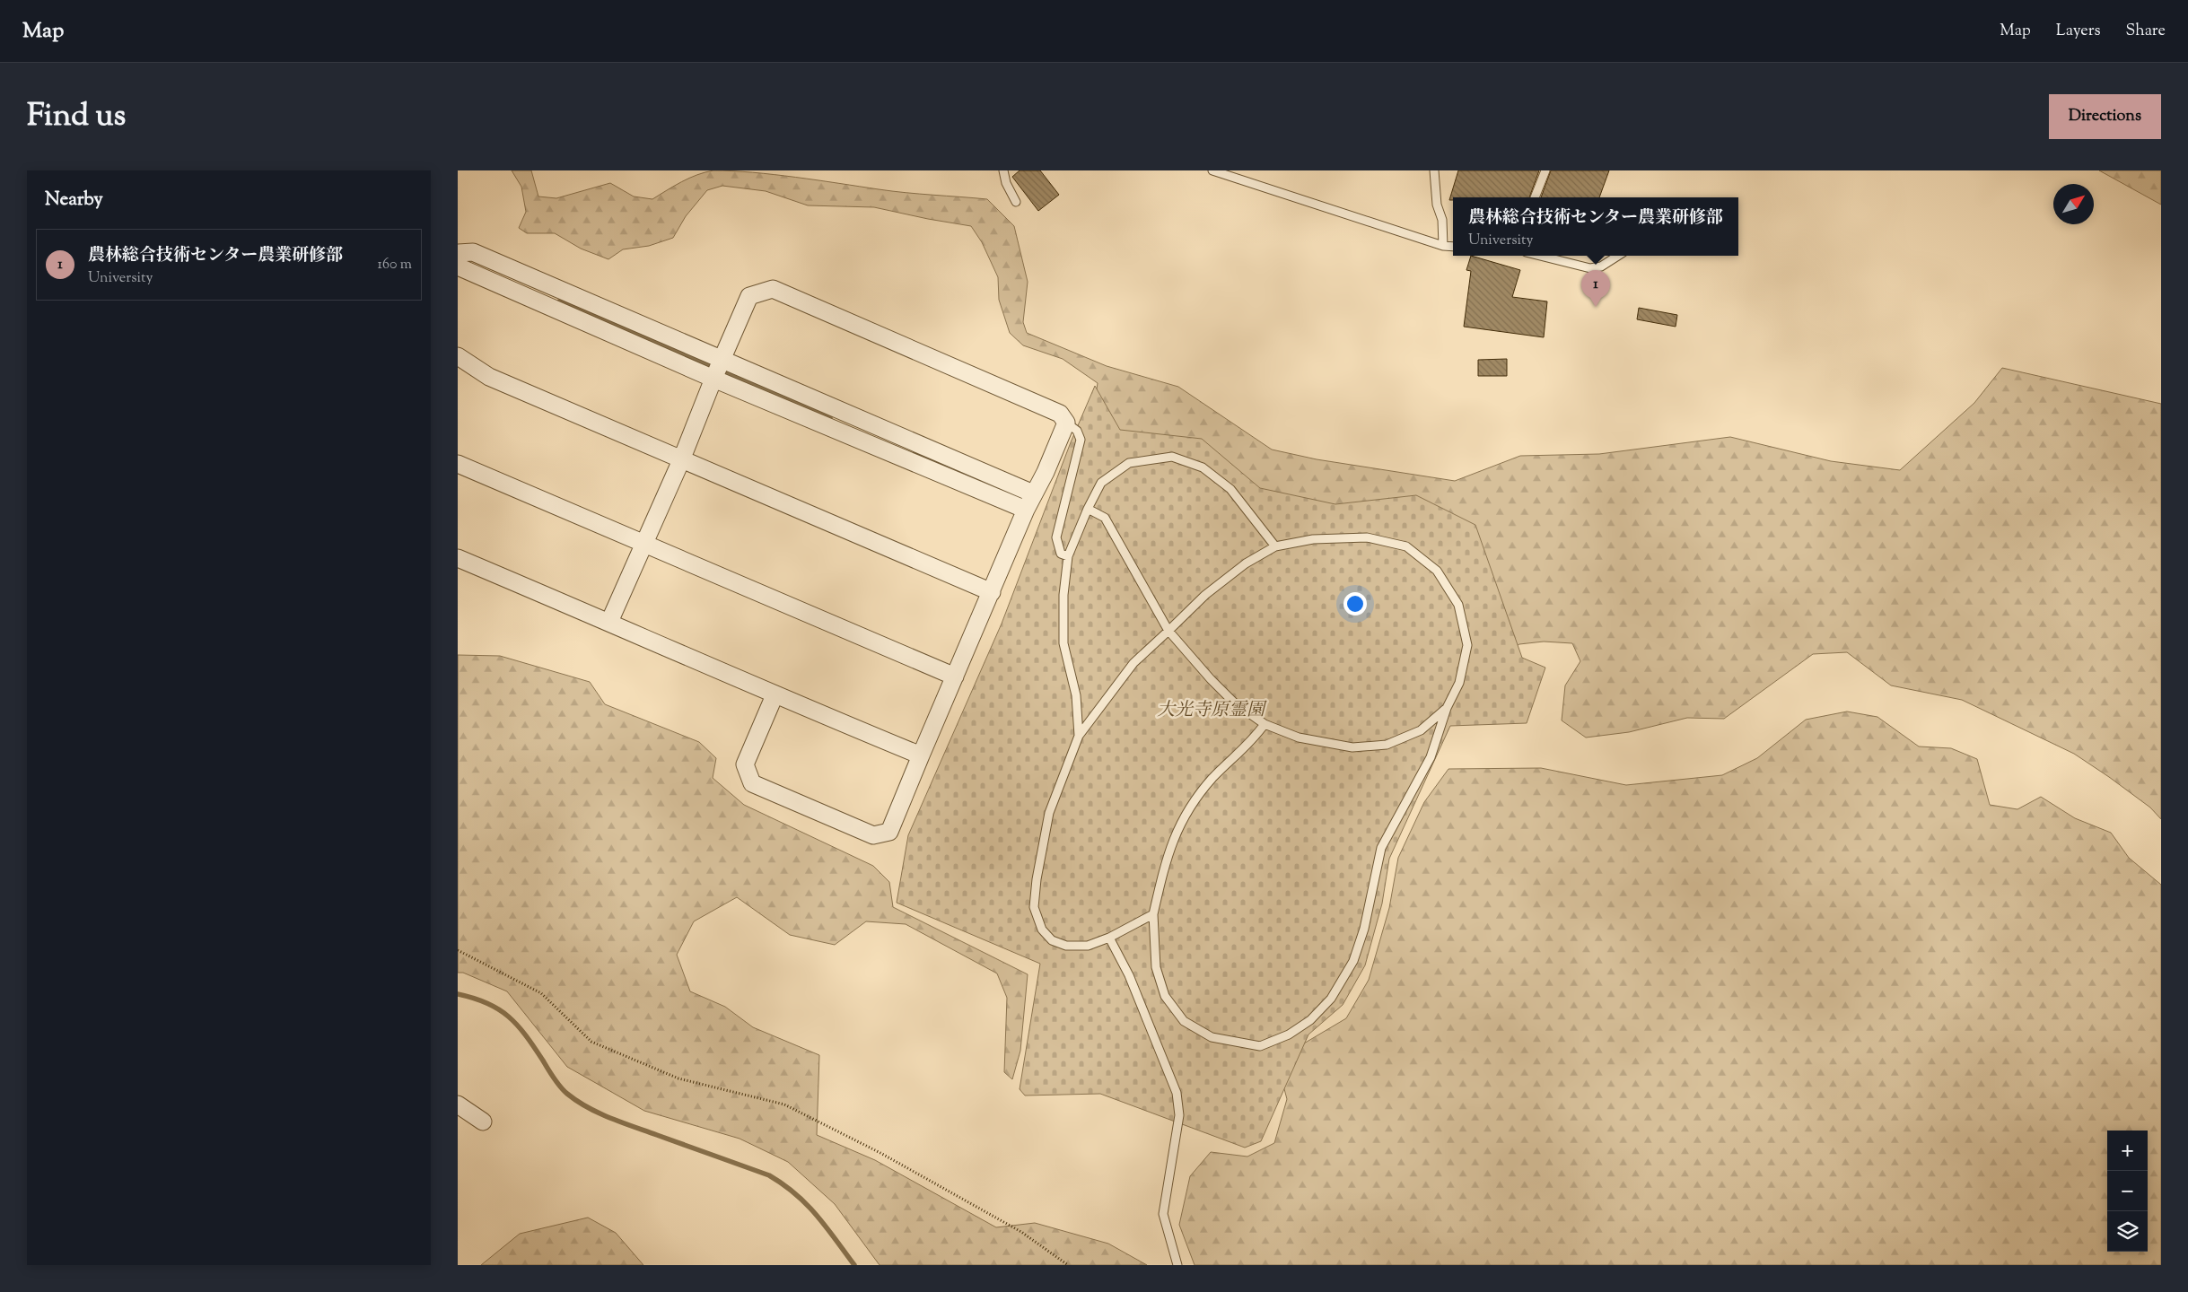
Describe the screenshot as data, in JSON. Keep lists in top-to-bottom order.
{
  "parks": ["大光寺原霊園"],
  "north": "top right",
  "page": {
    "header": "Map",
    "nav": ["Map", "Layers", "Share"],
    "title": "Find us",
    "buttons": "Directions",
    "heading": "Nearby",
    "popup": ["農林総合技術センター農業研修部", "University"],
    "list": [
      {
        "mark": "1",
        "name": "農林総合技術センター農業研修部",
        "note": "University",
        "value": "160 m"
      }
    ],
    "pins": "1",
    "map_buttons": ["+", "−"]
  }
}
